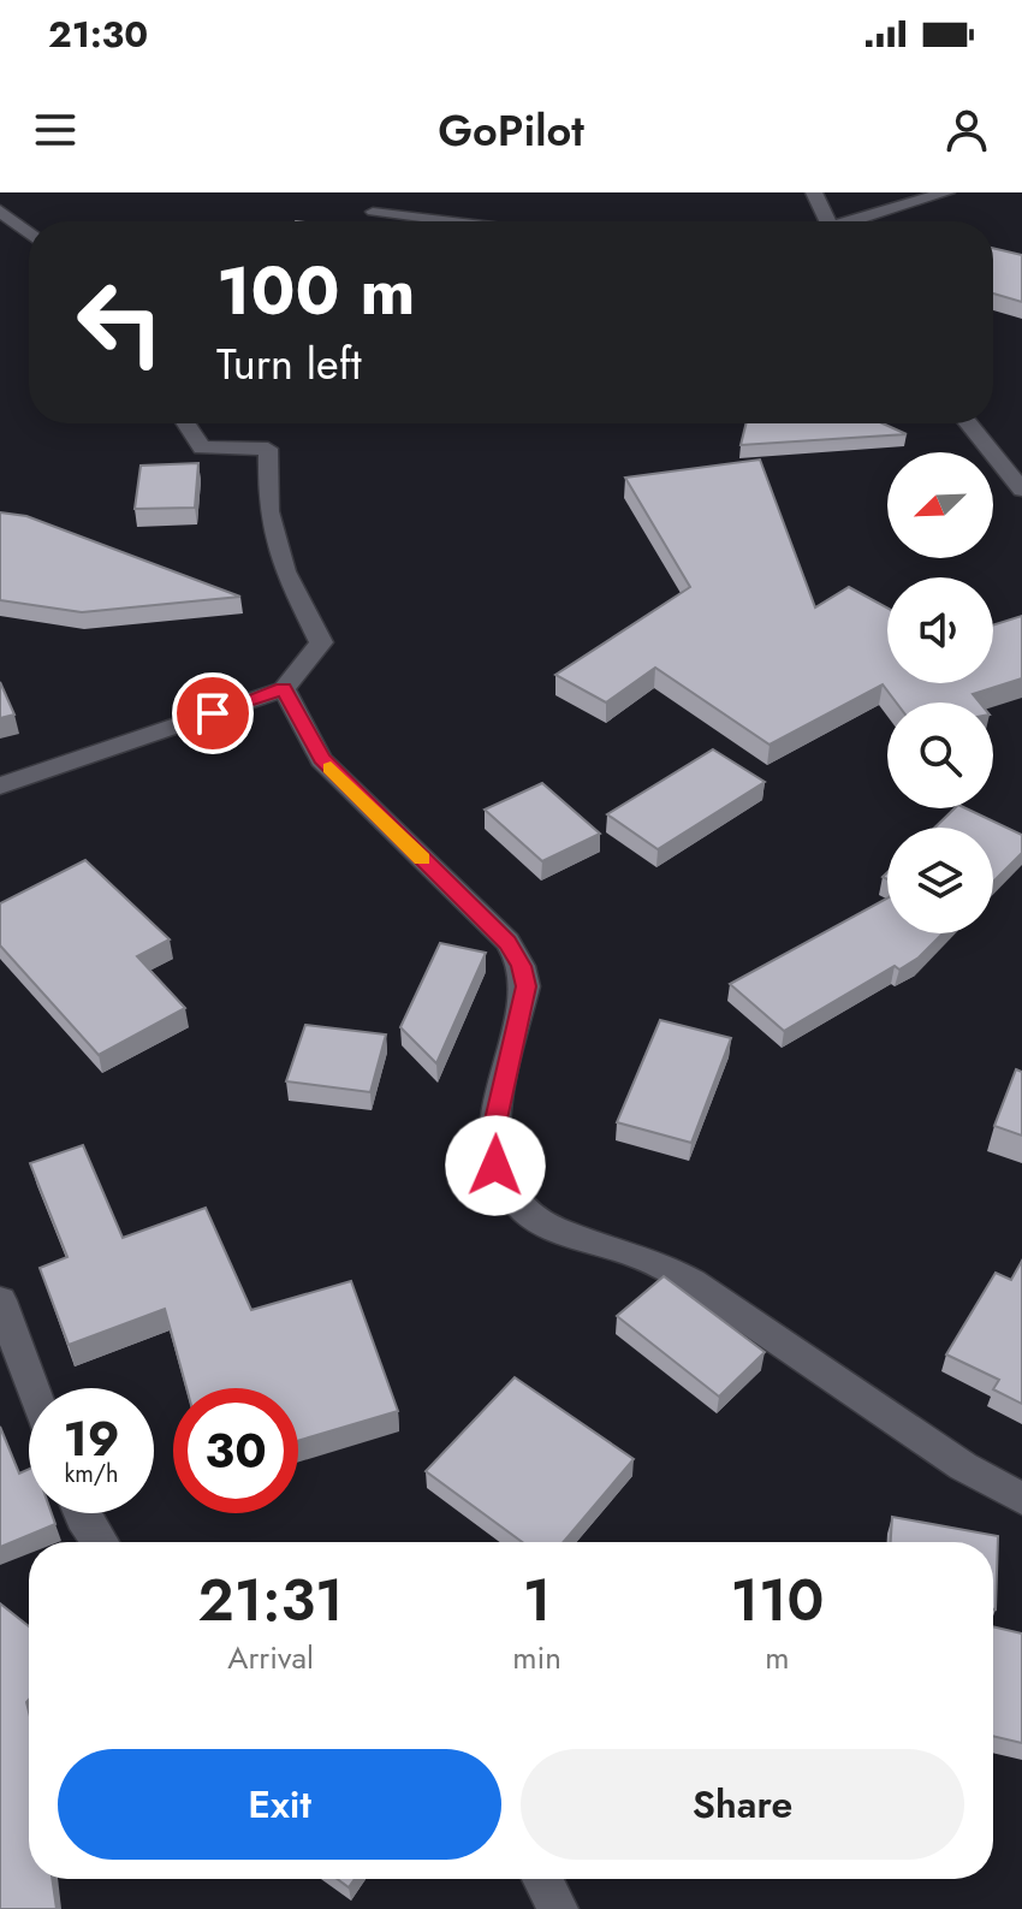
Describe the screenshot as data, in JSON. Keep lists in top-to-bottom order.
{
  "north": "bottom left",
  "page": {
    "status": "21:30",
    "header": "GoPilot",
    "turn": ["100 m", "Turn left"],
    "speed": "19 km/h",
    "limit": "30",
    "eta": [
      "21:31",
      "Arrival",
      "1",
      "min",
      "110",
      "m"
    ],
    "buttons": ["Exit", "Share"]
  }
}
